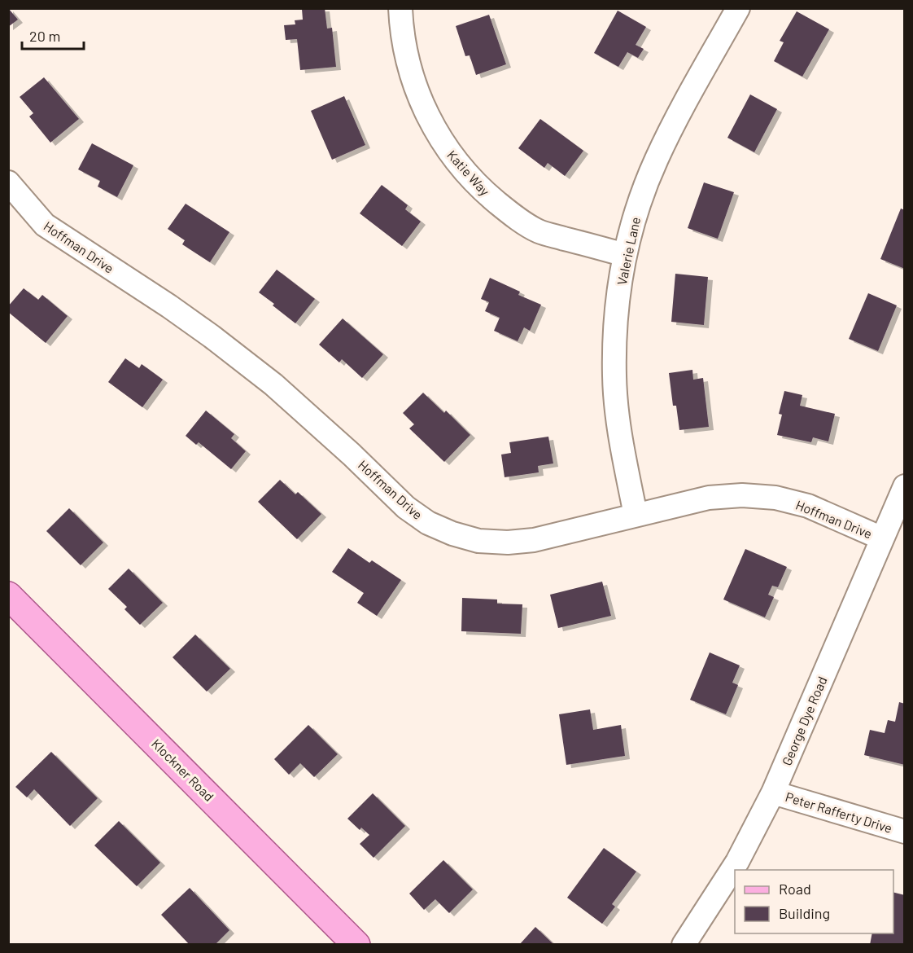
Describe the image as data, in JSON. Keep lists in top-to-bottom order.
{
  "streets": {
    "main road": ["Klockner Road"],
    "street": [
      "Katie Way",
      "Hoffman Drive",
      "Valerie Lane",
      "George Dye Road",
      "Peter Rafferty Drive"
    ]
  },
  "crossings": [
    ["Katie Way", "Valerie Lane"],
    ["Hoffman Drive", "Valerie Lane"],
    ["Hoffman Drive", "George Dye Road"],
    ["George Dye Road", "Peter Rafferty Drive"]
  ],
  "legend": ["Road", "Building"],
  "scale_bar": "20 m"
}
